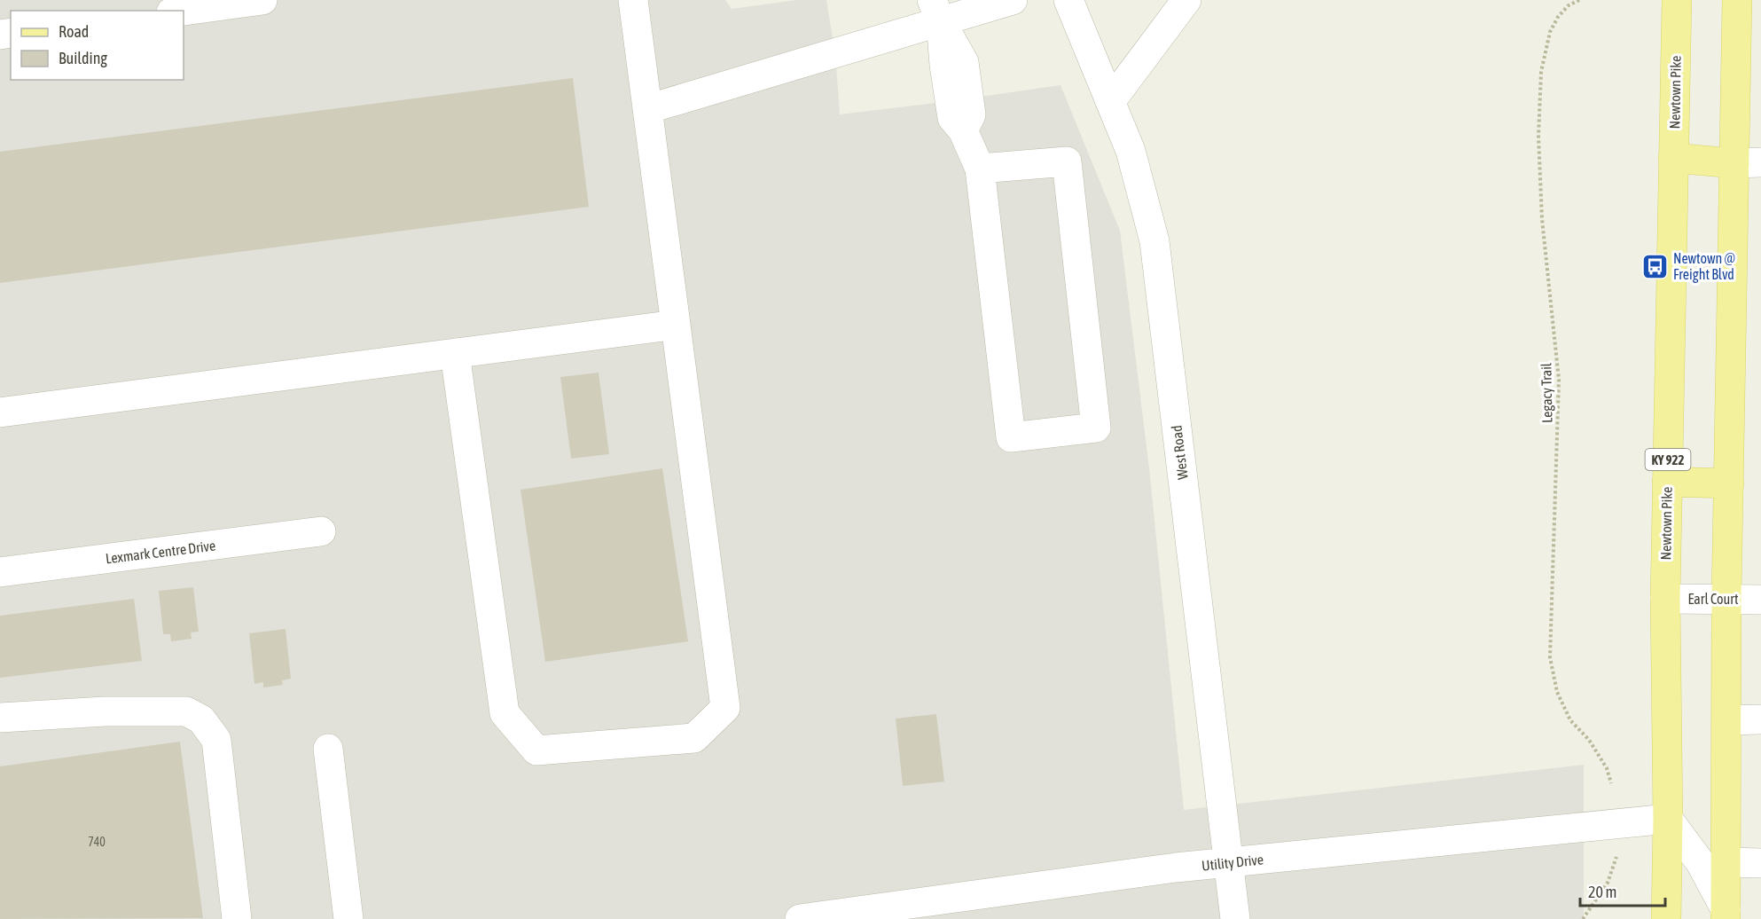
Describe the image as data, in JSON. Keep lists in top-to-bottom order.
{
  "streets": {
    "main road": ["Newtown Pike", "KY 922"],
    "street": [
      "West Road",
      "Lexmark Centre Drive",
      "Earl Court",
      "Utility Drive"
    ],
    "path": ["Legacy Trail"]
  },
  "crossings": [
    ["Newtown Pike", "Earl Court"],
    ["Newtown Pike", "Utility Drive"],
    ["West Road", "Utility Drive"]
  ],
  "places": {
    "bus stop": ["Newtown @ Freight Blvd"]
  },
  "house_numbers": ["740"],
  "legend": ["Road", "Building"],
  "scale_bar": "20 m"
}
